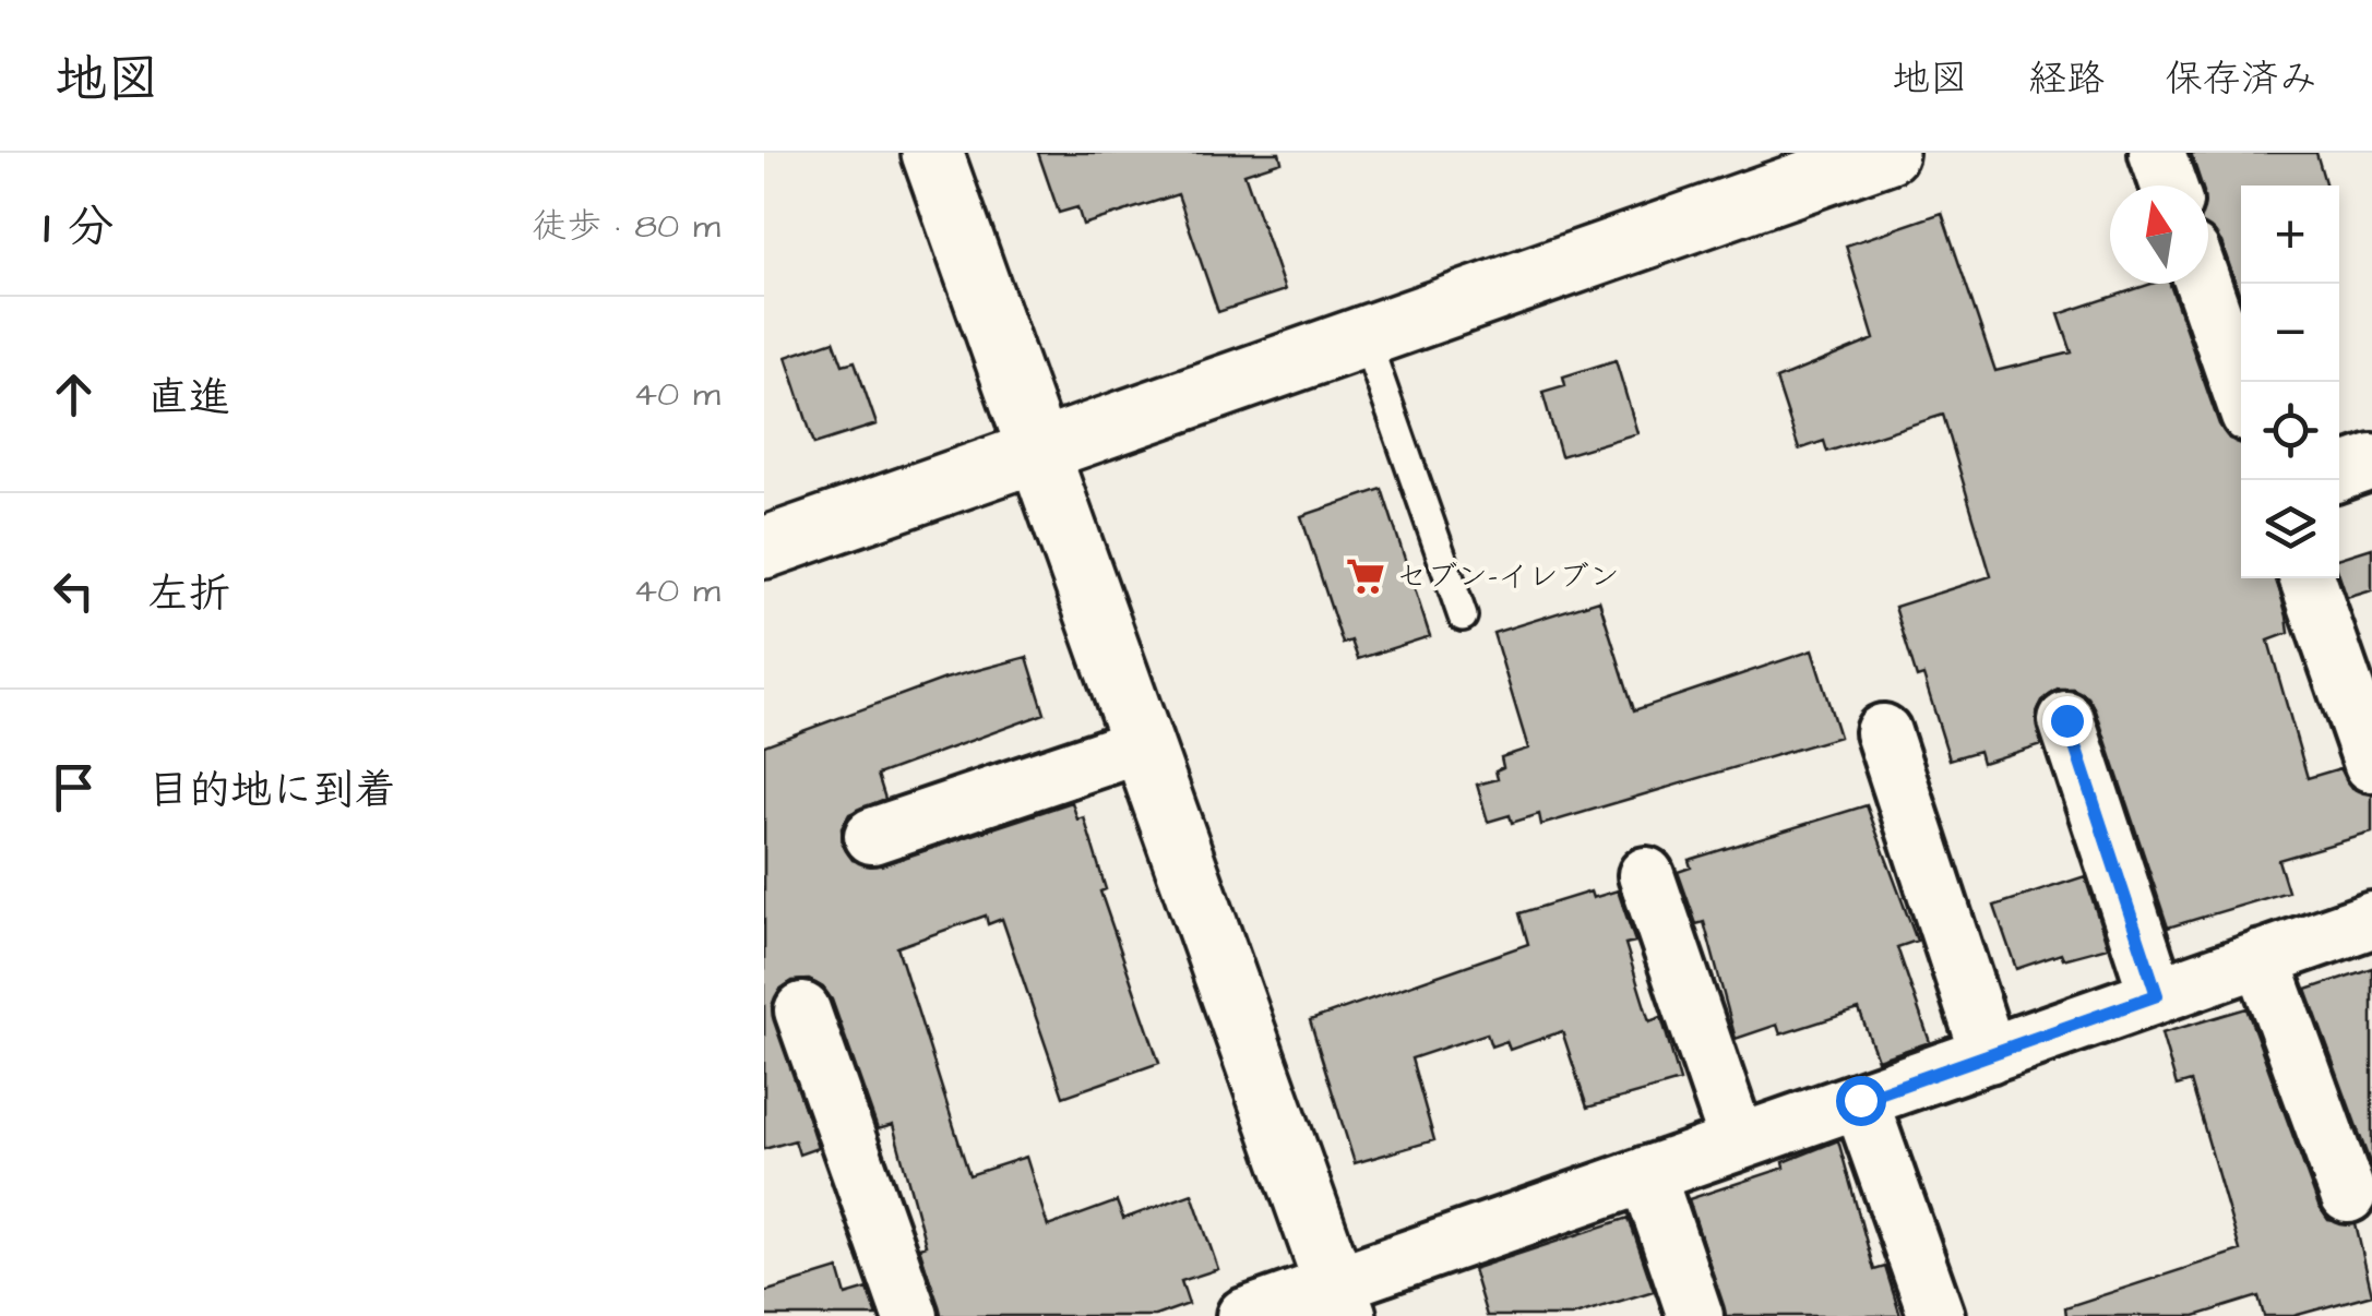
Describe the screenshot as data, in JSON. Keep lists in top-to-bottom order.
{
  "places": {
    "supermarket": ["セブン-イレブン"]
  },
  "north": "top",
  "page": {
    "header": "地図",
    "nav": ["地図", "経路", "保存済み"],
    "heading": ["1 分", "徒歩 · 80 m"],
    "map_buttons": ["+", "−"],
    "list": [
      ["直進", "40 m"],
      ["左折", "40 m"],
      "目的地に到着"
    ]
  }
}
